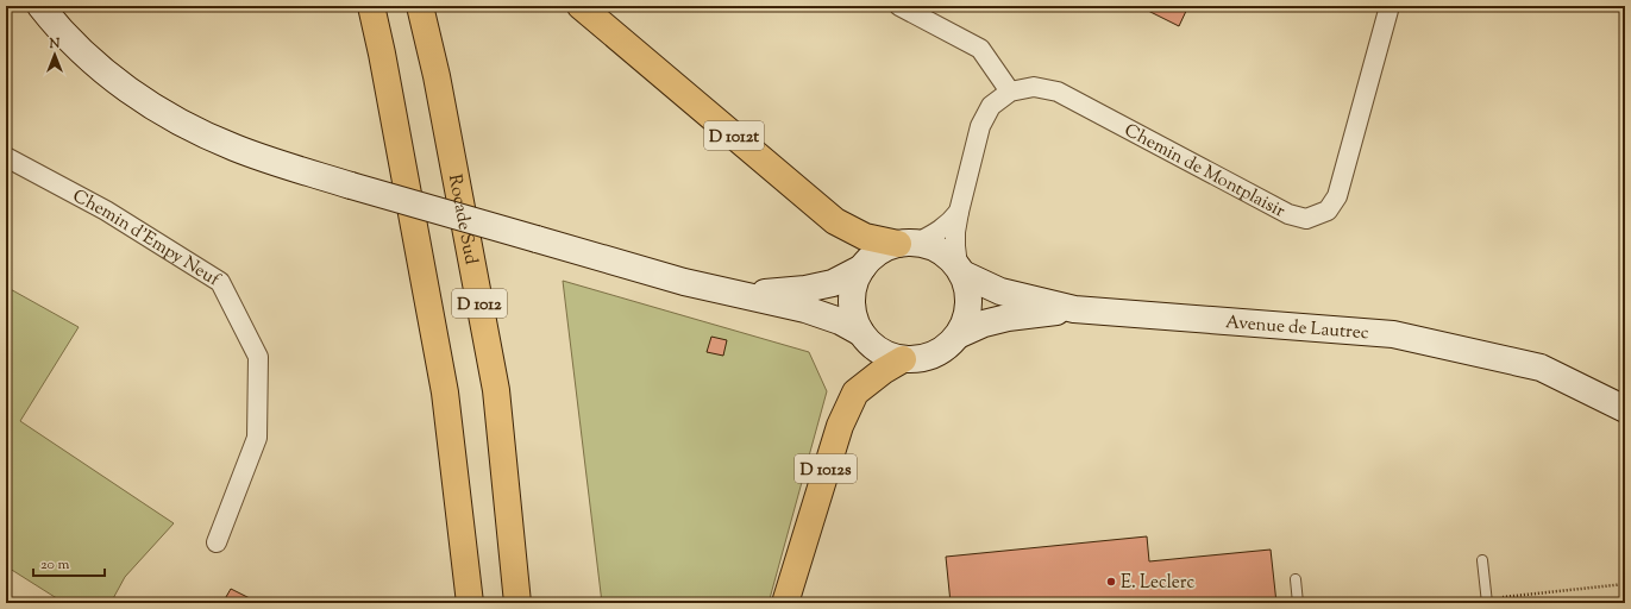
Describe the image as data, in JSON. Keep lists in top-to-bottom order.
{
  "streets": {
    "highway": [
      "D 1012t",
      "Rocade Sud",
      "D 1012",
      "D 1012s"
    ],
    "main road": ["Avenue de Lautrec"],
    "street": ["Chemin de Montplaisir", "Chemin d'Empy Neuf"]
  },
  "crossings": [
    ["D 1012t", "Chemin de Montplaisir"],
    ["D 1012t", "Avenue de Lautrec"],
    ["D 1012t", "D 1012s"],
    ["Chemin de Montplaisir", "Avenue de Lautrec"],
    ["Chemin de Montplaisir", "D 1012s"],
    ["Avenue de Lautrec", "D 1012s"]
  ],
  "places": ["E. Leclerc"],
  "scale_bar": "20 m",
  "north": "top"
}
